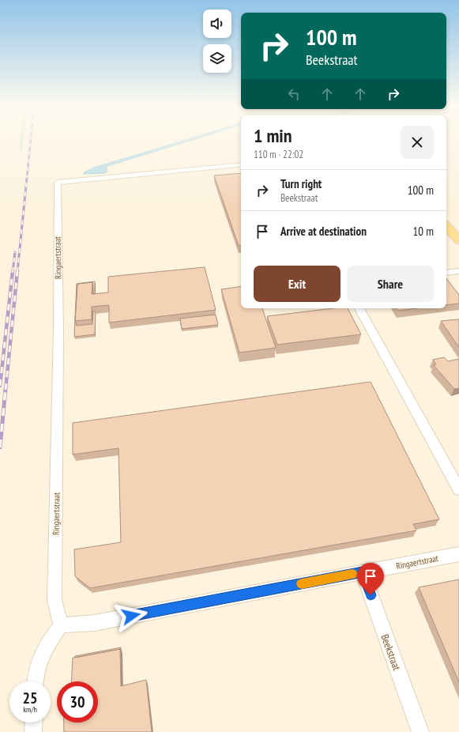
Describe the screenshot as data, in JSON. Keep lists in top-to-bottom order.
{
  "streets": {
    "street": ["Ringaertstraat", "Beekstraat"]
  },
  "crossings": [
    ["Ringaertstraat", "Beekstraat"]
  ],
  "page": {
    "turn": ["100 m", "Beekstraat"],
    "heading": ["1 min", "110 m · 22:02"],
    "list": [
      {
        "name": "Turn right",
        "note": "Beekstraat",
        "value": "100 m"
      },
      {
        "name": "Arrive at destination",
        "value": "10 m"
      }
    ],
    "buttons": ["Exit", "Share"],
    "speed": "25 km/h",
    "limit": "30"
  }
}
